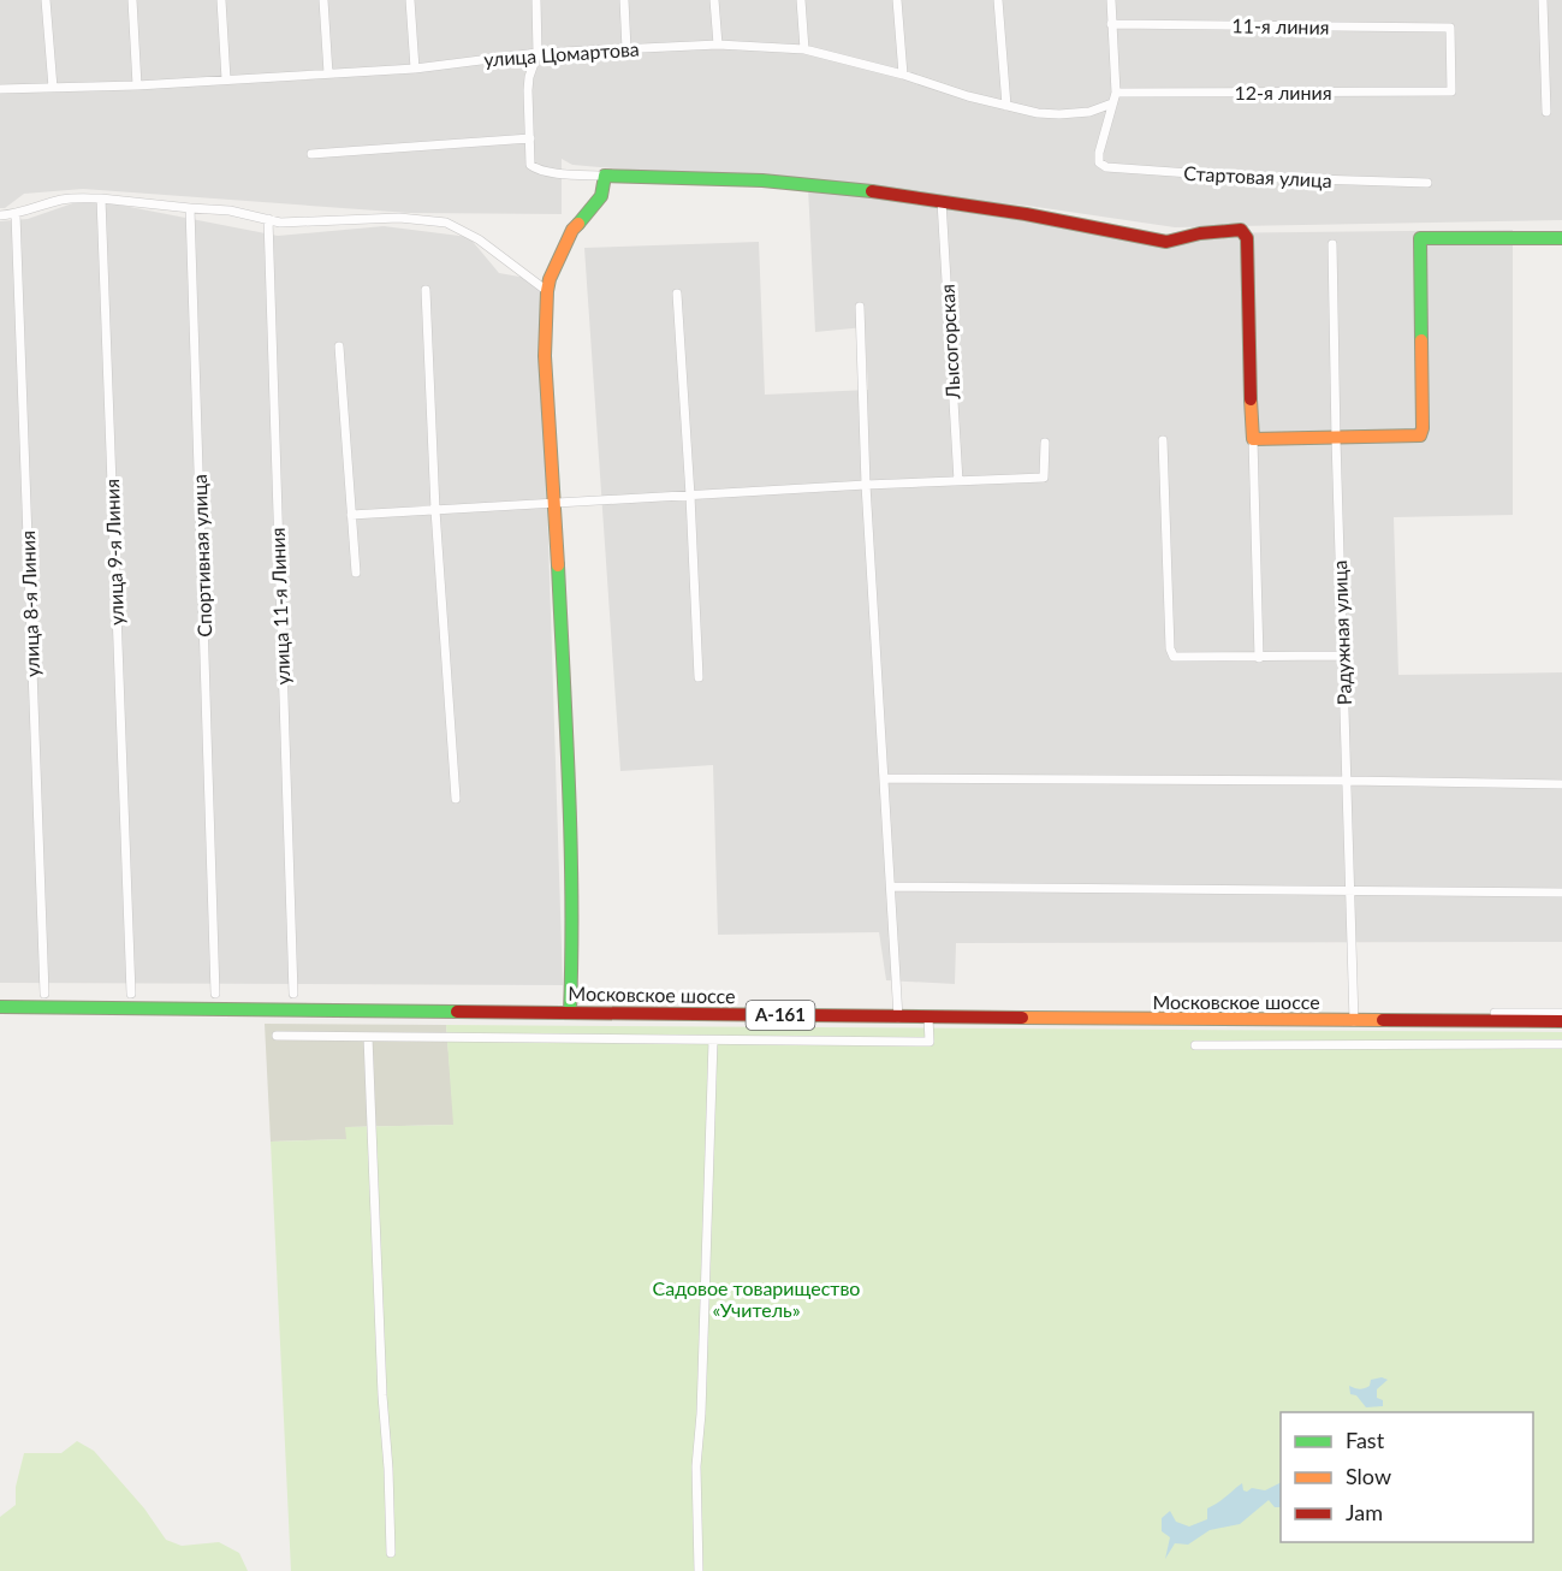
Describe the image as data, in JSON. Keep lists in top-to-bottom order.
{
  "streets": {
    "main road": ["Московское шоссе", "А-161"],
    "street": [
      "11-я линия",
      "улица Цомартова",
      "12-я линия",
      "Стартовая улица",
      "Лысогорская",
      "улица 9-я Линия",
      "Спортивная улица",
      "улица 8-я Линия",
      "улица 11-я Линия",
      "Радужная улица"
    ]
  },
  "crossings": [
    ["11-я линия", "12-я линия"],
    ["улица Цомартова", "Стартовая улица"],
    ["Радужная улица", "Московское шоссе"]
  ],
  "parks": ["Садовое товарищество «Учитель»"],
  "legend": ["Fast", "Slow", "Jam"]
}
